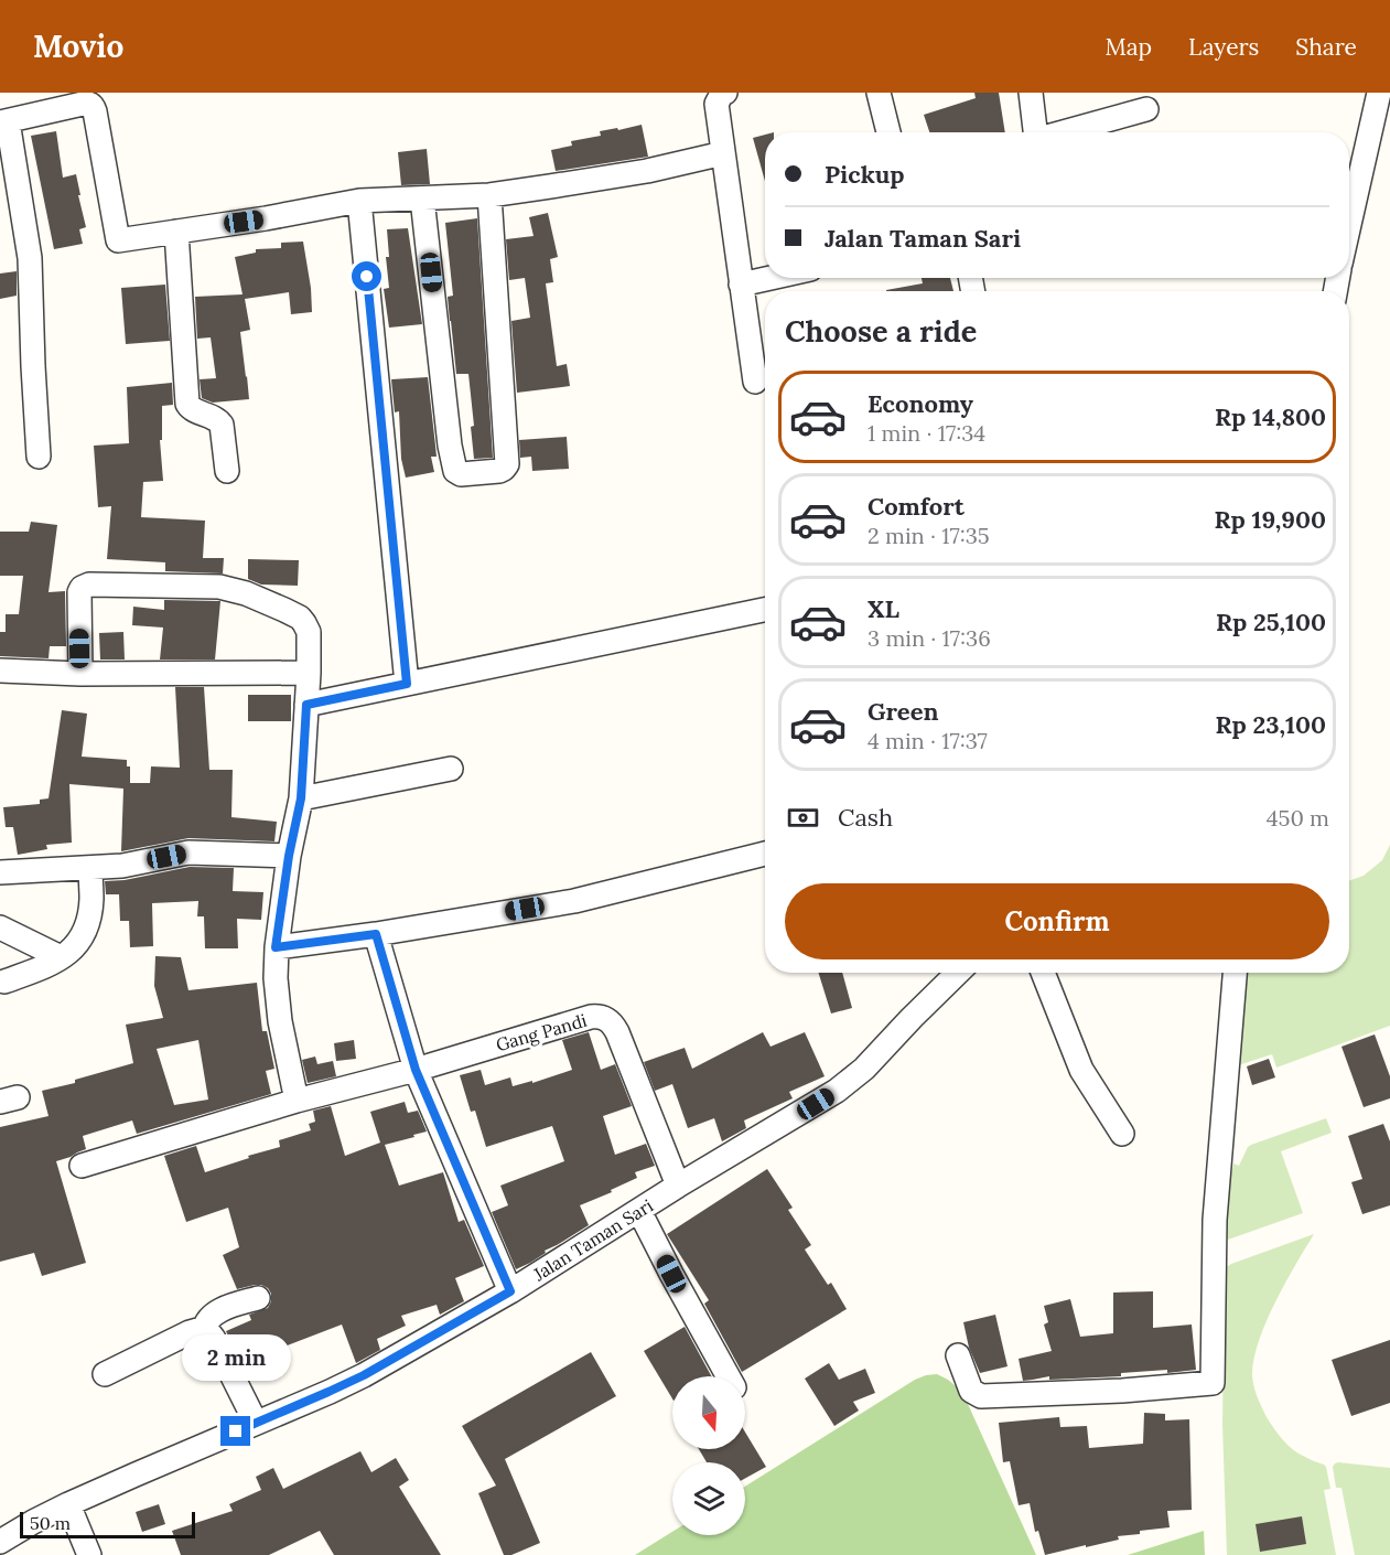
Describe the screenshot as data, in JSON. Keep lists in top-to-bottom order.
{
  "streets": {
    "street": ["Gang Pandi", "Jalan Taman Sari"]
  },
  "crossings": [
    ["Gang Pandi", "Jalan Taman Sari"]
  ],
  "scale_bar": "50 m",
  "north": "bottom",
  "page": {
    "header": "Movio",
    "nav": ["Map", "Layers", "Share"],
    "banner": ["Pickup", "Jalan Taman Sari"],
    "heading": "Choose a ride",
    "list": [
      {
        "name": "Economy",
        "note": "1 min · 17:34",
        "value": "Rp 14,800"
      },
      {
        "name": "Comfort",
        "note": "2 min · 17:35",
        "value": "Rp 19,900"
      },
      {
        "name": "XL",
        "note": "3 min · 17:36",
        "value": "Rp 25,100"
      },
      {
        "name": "Green",
        "note": "4 min · 17:37",
        "value": "Rp 23,100"
      }
    ],
    "pay": ["Cash", "450 m"],
    "buttons": "Confirm",
    "bubble": "2 min",
    "scale": "50 m"
  }
}
